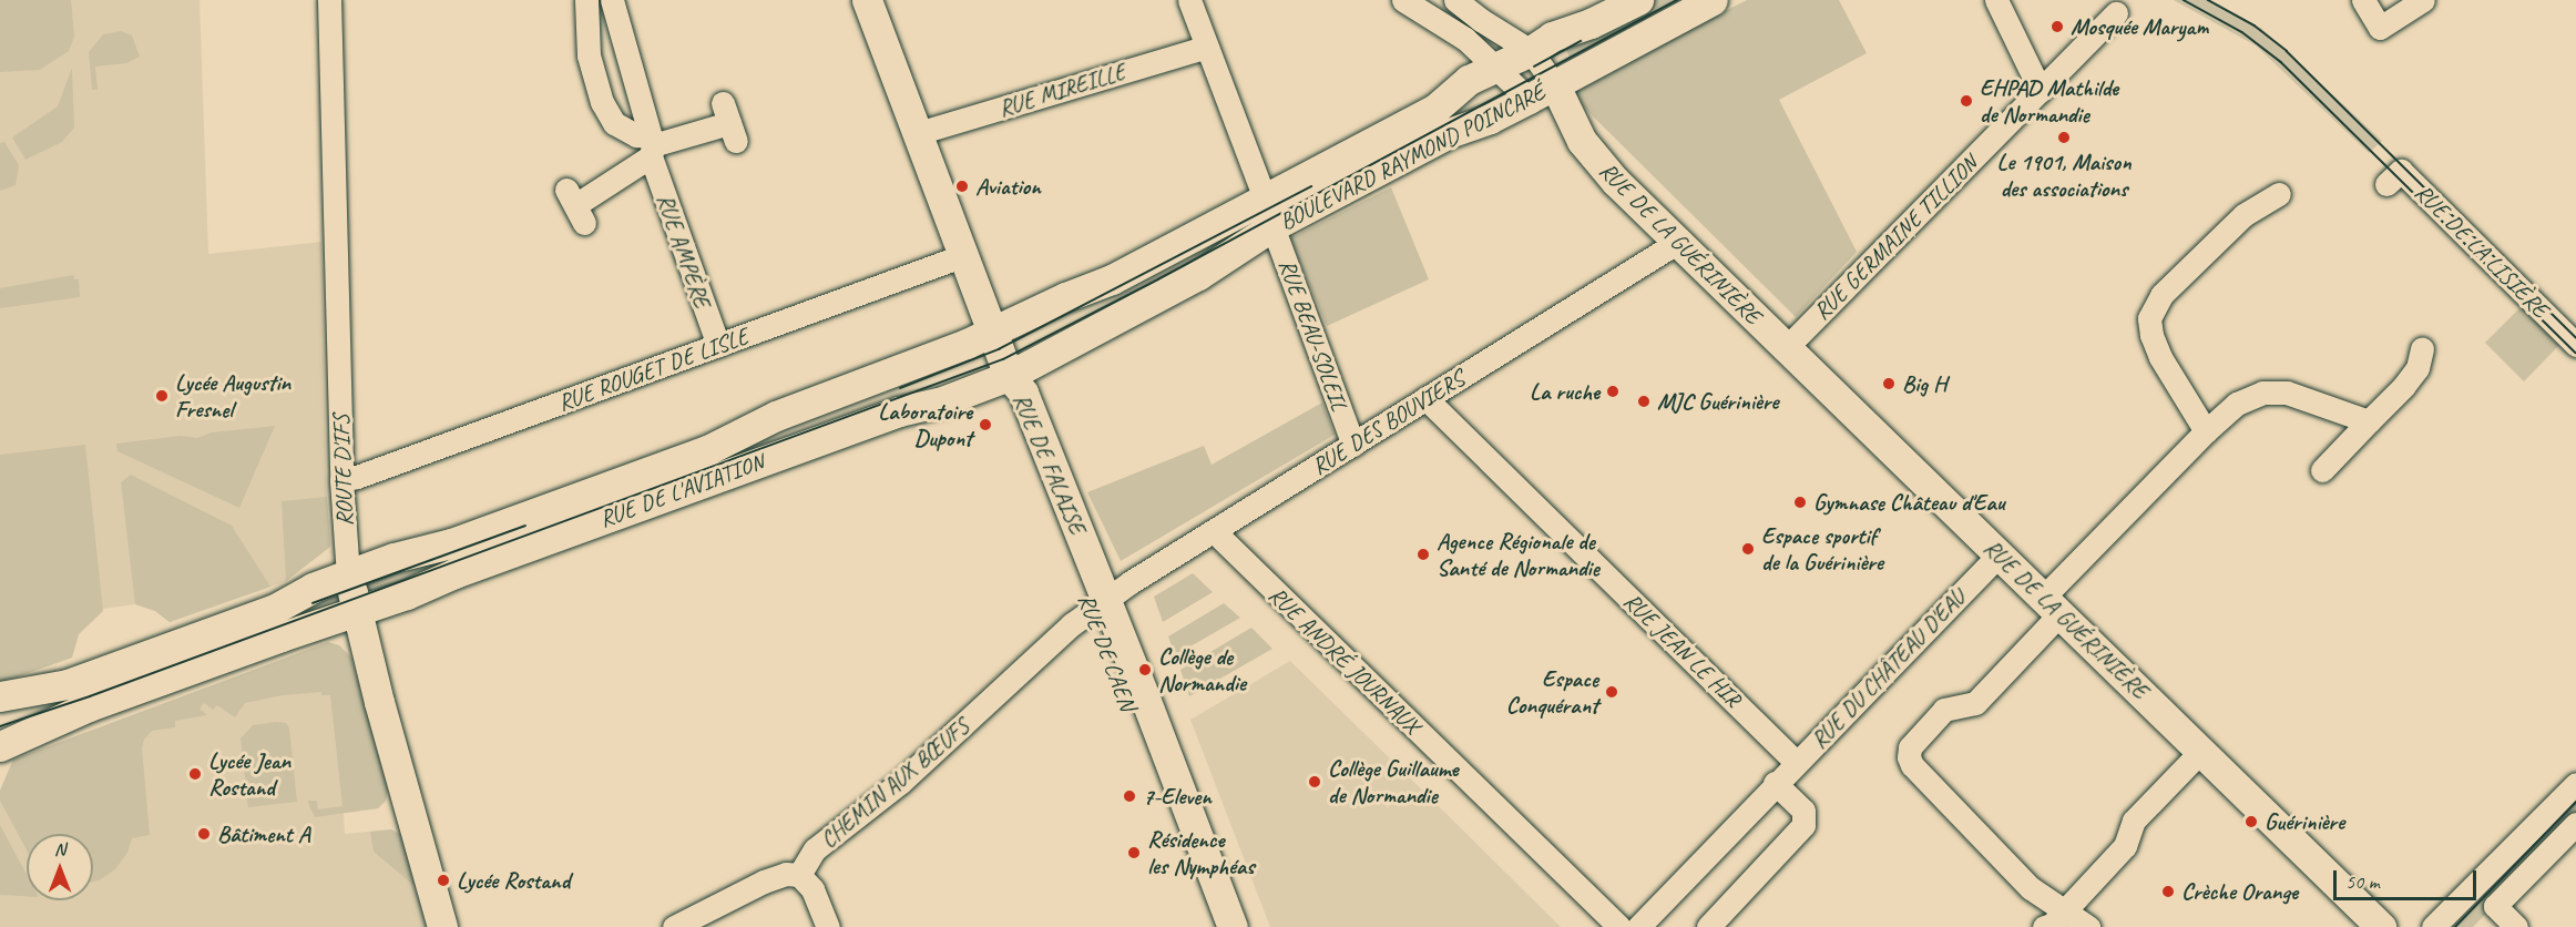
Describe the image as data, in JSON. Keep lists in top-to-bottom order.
{
  "streets": {
    "main road": [
      "BOULEVARD RAYMOND POINCARÉ",
      "RUE DE LA GUÉRINIÈRE",
      "RUE DE FALAISE",
      "ROUTE D'IFS",
      "RUE DE L'AVIATION",
      "RUE DE CAEN"
    ],
    "street": [
      "RUE MIREILLE",
      "RUE GERMAINE TILLION",
      "RUE AMPÈRE",
      "RUE DE LA LISIÈRE",
      "RUE BEAU-SOLEIL",
      "RUE ROUGET DE LISLE",
      "RUE DES BOUVIERS",
      "RUE JEAN LE HIR",
      "RUE ANDRÉ JOURNAUX",
      "RUE DU CHÂTEAU D'EAU",
      "CHEMIN AUX BŒUFS"
    ]
  },
  "crossings": [
    ["RUE MIREILLE", "RUE BEAU-SOLEIL"],
    ["RUE MIREILLE", "RUE DE FALAISE"],
    ["BOULEVARD RAYMOND POINCARÉ", "RUE DE LA GUÉRINIÈRE"],
    ["BOULEVARD RAYMOND POINCARÉ", "RUE BEAU-SOLEIL"],
    ["BOULEVARD RAYMOND POINCARÉ", "RUE DE FALAISE"],
    ["BOULEVARD RAYMOND POINCARÉ", "RUE DE L'AVIATION"],
    ["BOULEVARD RAYMOND POINCARÉ", "RUE DE CAEN"],
    ["RUE GERMAINE TILLION", "RUE DE LA GUÉRINIÈRE"],
    ["RUE DE LA GUÉRINIÈRE", "RUE DES BOUVIERS"],
    ["RUE DE LA GUÉRINIÈRE", "RUE DU CHÂTEAU D'EAU"],
    ["RUE AMPÈRE", "RUE ROUGET DE LISLE"],
    ["RUE BEAU-SOLEIL", "RUE DES BOUVIERS"],
    ["RUE ROUGET DE LISLE", "RUE DE FALAISE"],
    ["RUE ROUGET DE LISLE", "ROUTE D'IFS"],
    ["RUE DES BOUVIERS", "RUE JEAN LE HIR"],
    ["RUE DES BOUVIERS", "RUE DE CAEN"],
    ["RUE DES BOUVIERS", "RUE ANDRÉ JOURNAUX"],
    ["RUE DES BOUVIERS", "CHEMIN AUX BŒUFS"],
    ["RUE DE FALAISE", "RUE DE L'AVIATION"],
    ["RUE DE FALAISE", "RUE DE CAEN"],
    ["ROUTE D'IFS", "RUE DE L'AVIATION"],
    ["RUE DE L'AVIATION", "RUE DE CAEN"],
    ["RUE JEAN LE HIR", "RUE DU CHÂTEAU D'EAU"],
    ["RUE DE CAEN", "CHEMIN AUX BŒUFS"]
  ],
  "places": [
    "Mosquée Maryam",
    "EHPAD Mathilde de Normandie",
    "Le 1901, Maison des associations",
    "Aviation",
    "Big H",
    "La ruche",
    "Lycée Augustin Fresnel",
    "MJC Guérinière",
    "Laboratoire Dupont",
    "Gymnase Château d'Eau",
    "Espace sportif de la Guérinière",
    "Agence Régionale de Santé de Normandie",
    "Collège de Normandie",
    "Espace Conquérant",
    "Lycée Jean Rostand",
    "Collège Guillaume de Normandie",
    "7-Eleven",
    "Guérinière",
    "Bâtiment A",
    "Résidence les Nymphéas",
    "Lycée Rostand",
    "Crèche Orange"
  ],
  "scale_bar": "50 m",
  "north": "top"
}
